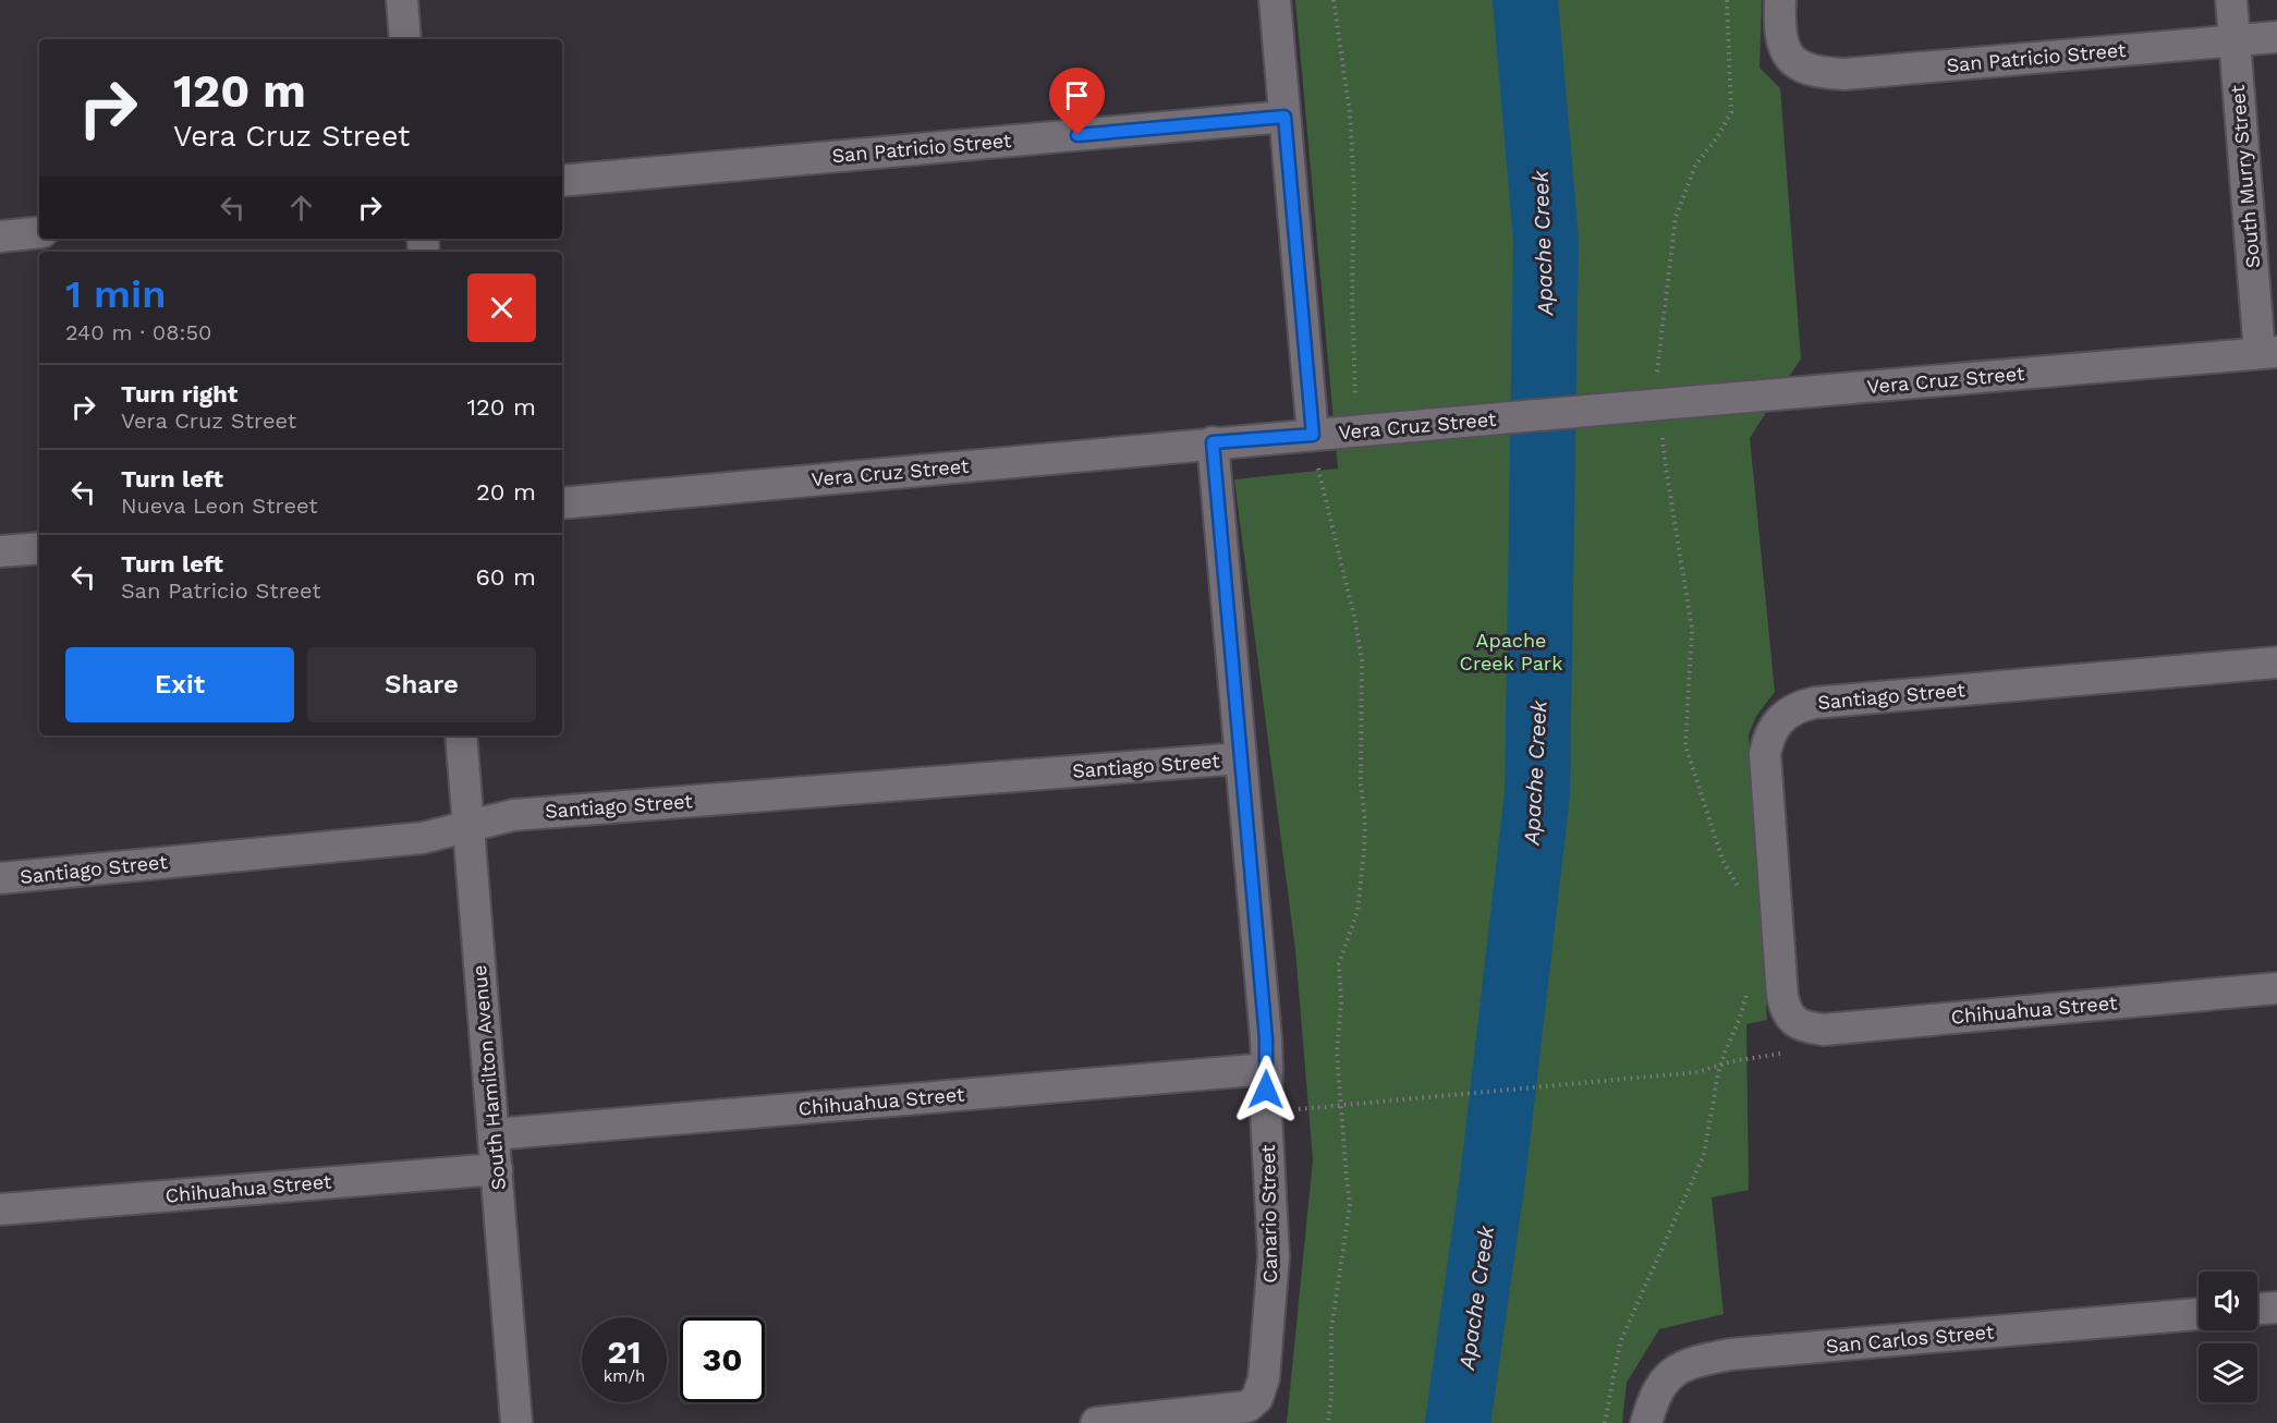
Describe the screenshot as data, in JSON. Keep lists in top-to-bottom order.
{
  "streets": {
    "street": [
      "San Patricio Street",
      "South Murry Street",
      "Vera Cruz Street",
      "Santiago Street",
      "Chihuahua Street",
      "South Hamilton Avenue",
      "Canario Street",
      "San Carlos Street"
    ]
  },
  "crossings": [
    ["San Patricio Street", "South Murry Street"],
    ["South Murry Street", "Vera Cruz Street"],
    ["Vera Cruz Street", "Canario Street"],
    ["Santiago Street", "Chihuahua Street"],
    ["Santiago Street", "South Hamilton Avenue"],
    ["Santiago Street", "Canario Street"],
    ["Chihuahua Street", "South Hamilton Avenue"],
    ["Chihuahua Street", "Canario Street"]
  ],
  "water": ["Apache Creek"],
  "parks": ["Apache Creek Park"],
  "page": {
    "turn": ["120 m", "Vera Cruz Street"],
    "heading": ["1 min", "240 m · 08:50"],
    "list": [
      {
        "name": "Turn right",
        "note": "Vera Cruz Street",
        "value": "120 m"
      },
      {
        "name": "Turn left",
        "note": "Nueva Leon Street",
        "value": "20 m"
      },
      {
        "name": "Turn left",
        "note": "San Patricio Street",
        "value": "60 m"
      }
    ],
    "buttons": ["Exit", "Share"],
    "speed": "21 km/h",
    "limit": "30"
  }
}
